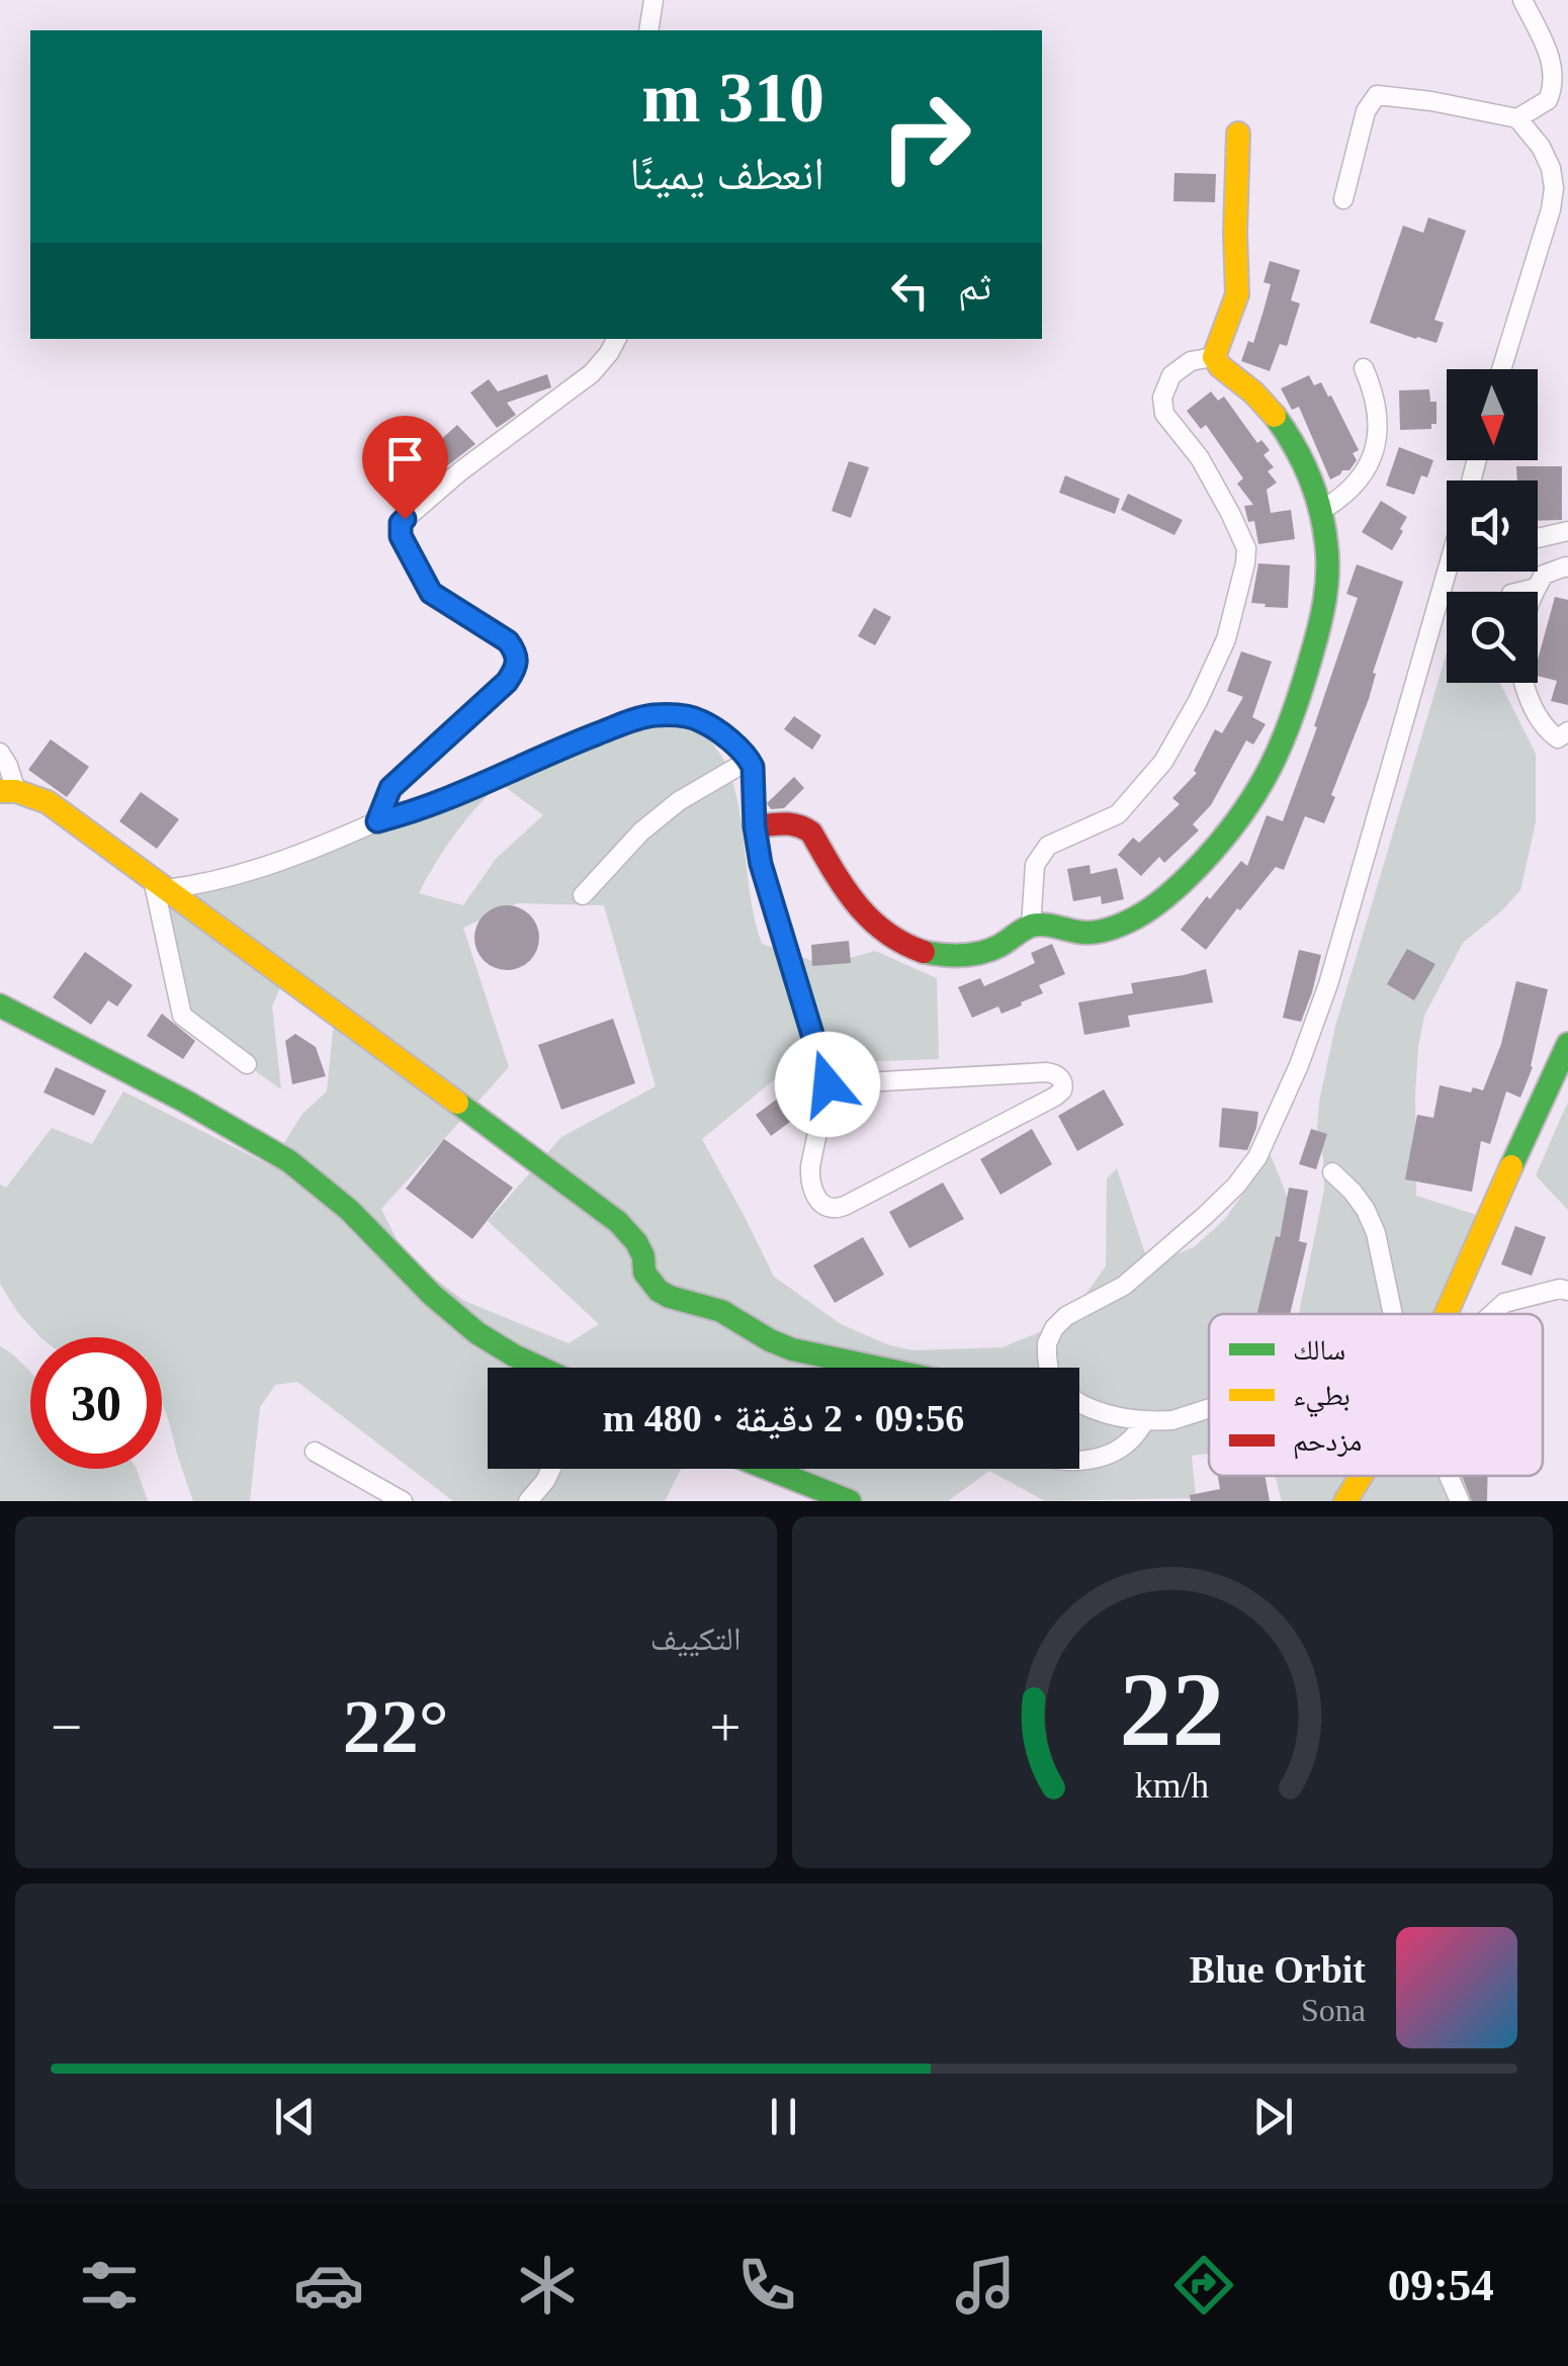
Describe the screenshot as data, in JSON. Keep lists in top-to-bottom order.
{
  "legend": ["سالك", "بطيء", "مزدحم"],
  "north": "bottom",
  "page": {
    "turn": ["310 m", "انعطف يمينًا"],
    "then": "ثم",
    "limit": "30",
    "trip": "09:56 · 2 دقيقة · 480 m",
    "tile": "التكييف",
    "heat": ["−", "22°", "+"],
    "song": ["Blue Orbit", "Sona"],
    "tabs": "09:54",
    "gauge": ["22", "km/h"]
  }
}
